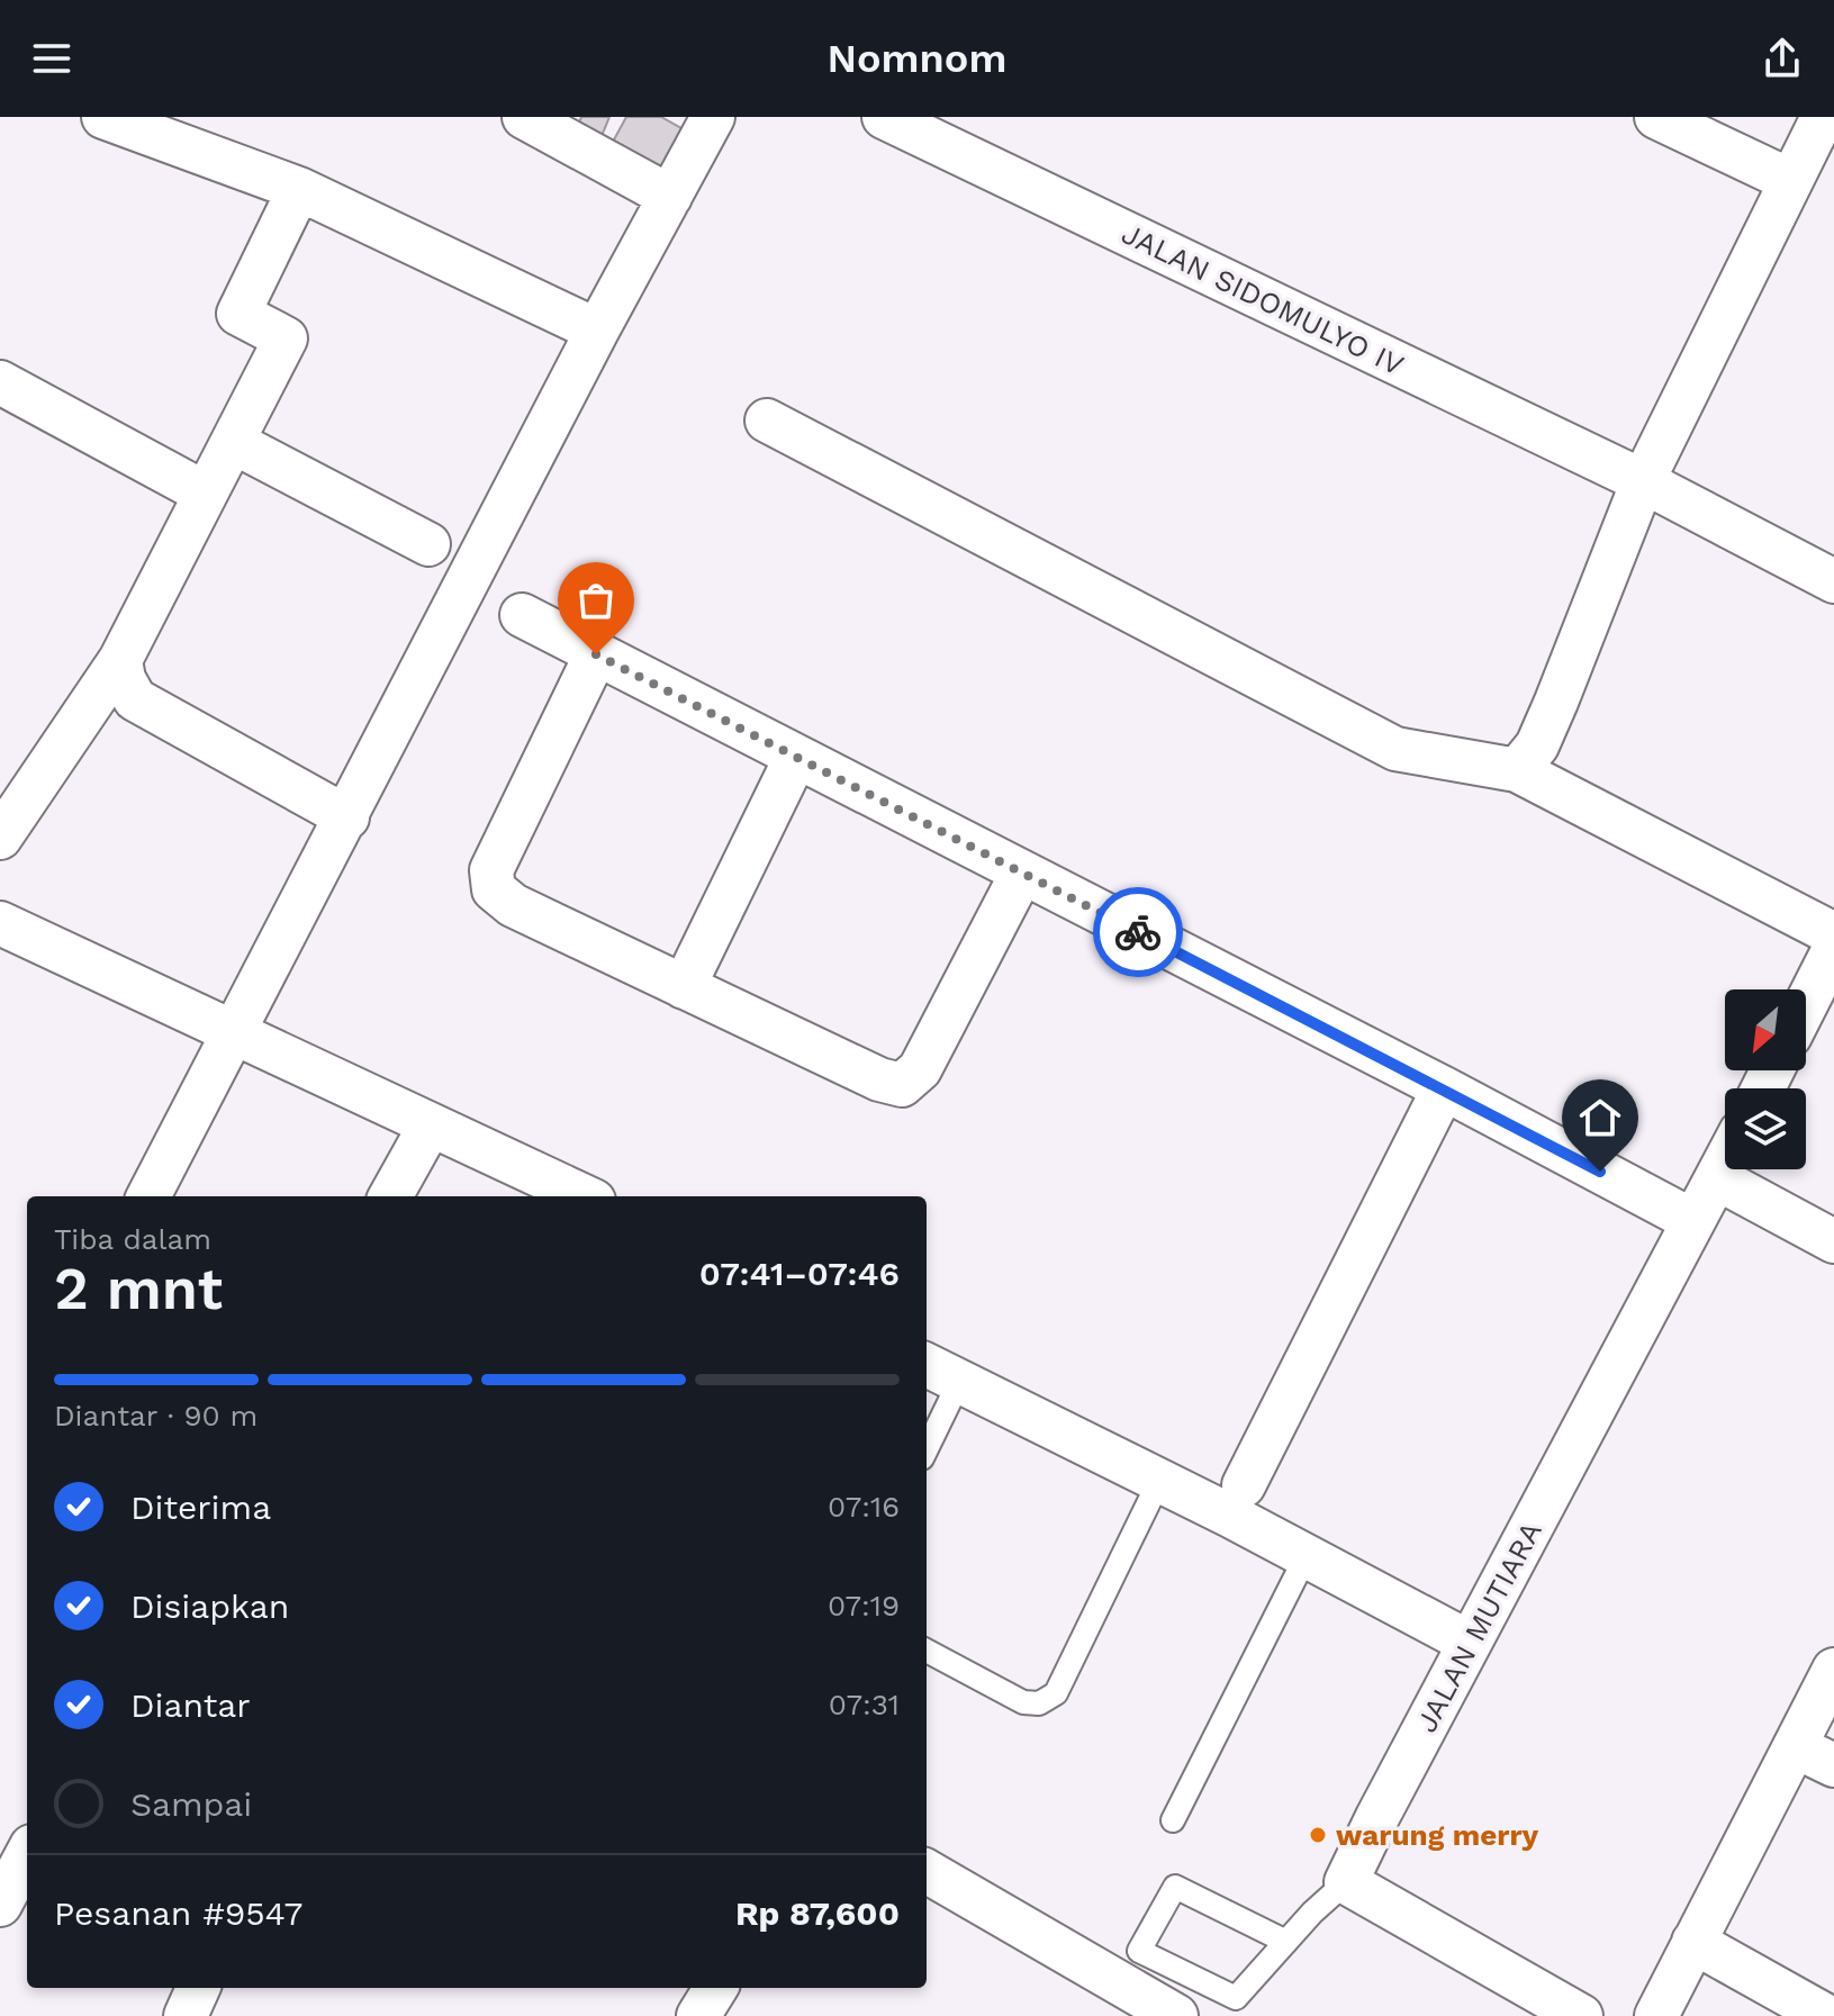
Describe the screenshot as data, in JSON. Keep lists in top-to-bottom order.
{
  "streets": {
    "street": ["JALAN SIDOMULYO IV", "JALAN MUTIARA"]
  },
  "places": ["warung merry"],
  "north": "bottom left",
  "page": {
    "header": "Nomnom",
    "heading": ["2 mnt", "Tiba dalam", "07:41–07:46"],
    "panel": ["Pesanan #9547", "Rp 87,600"],
    "bar": "Diantar · 90 m",
    "list": [
      ["Diterima", "07:16"],
      ["Disiapkan", "07:19"],
      ["Diantar", "07:31"],
      "Sampai"
    ]
  }
}
